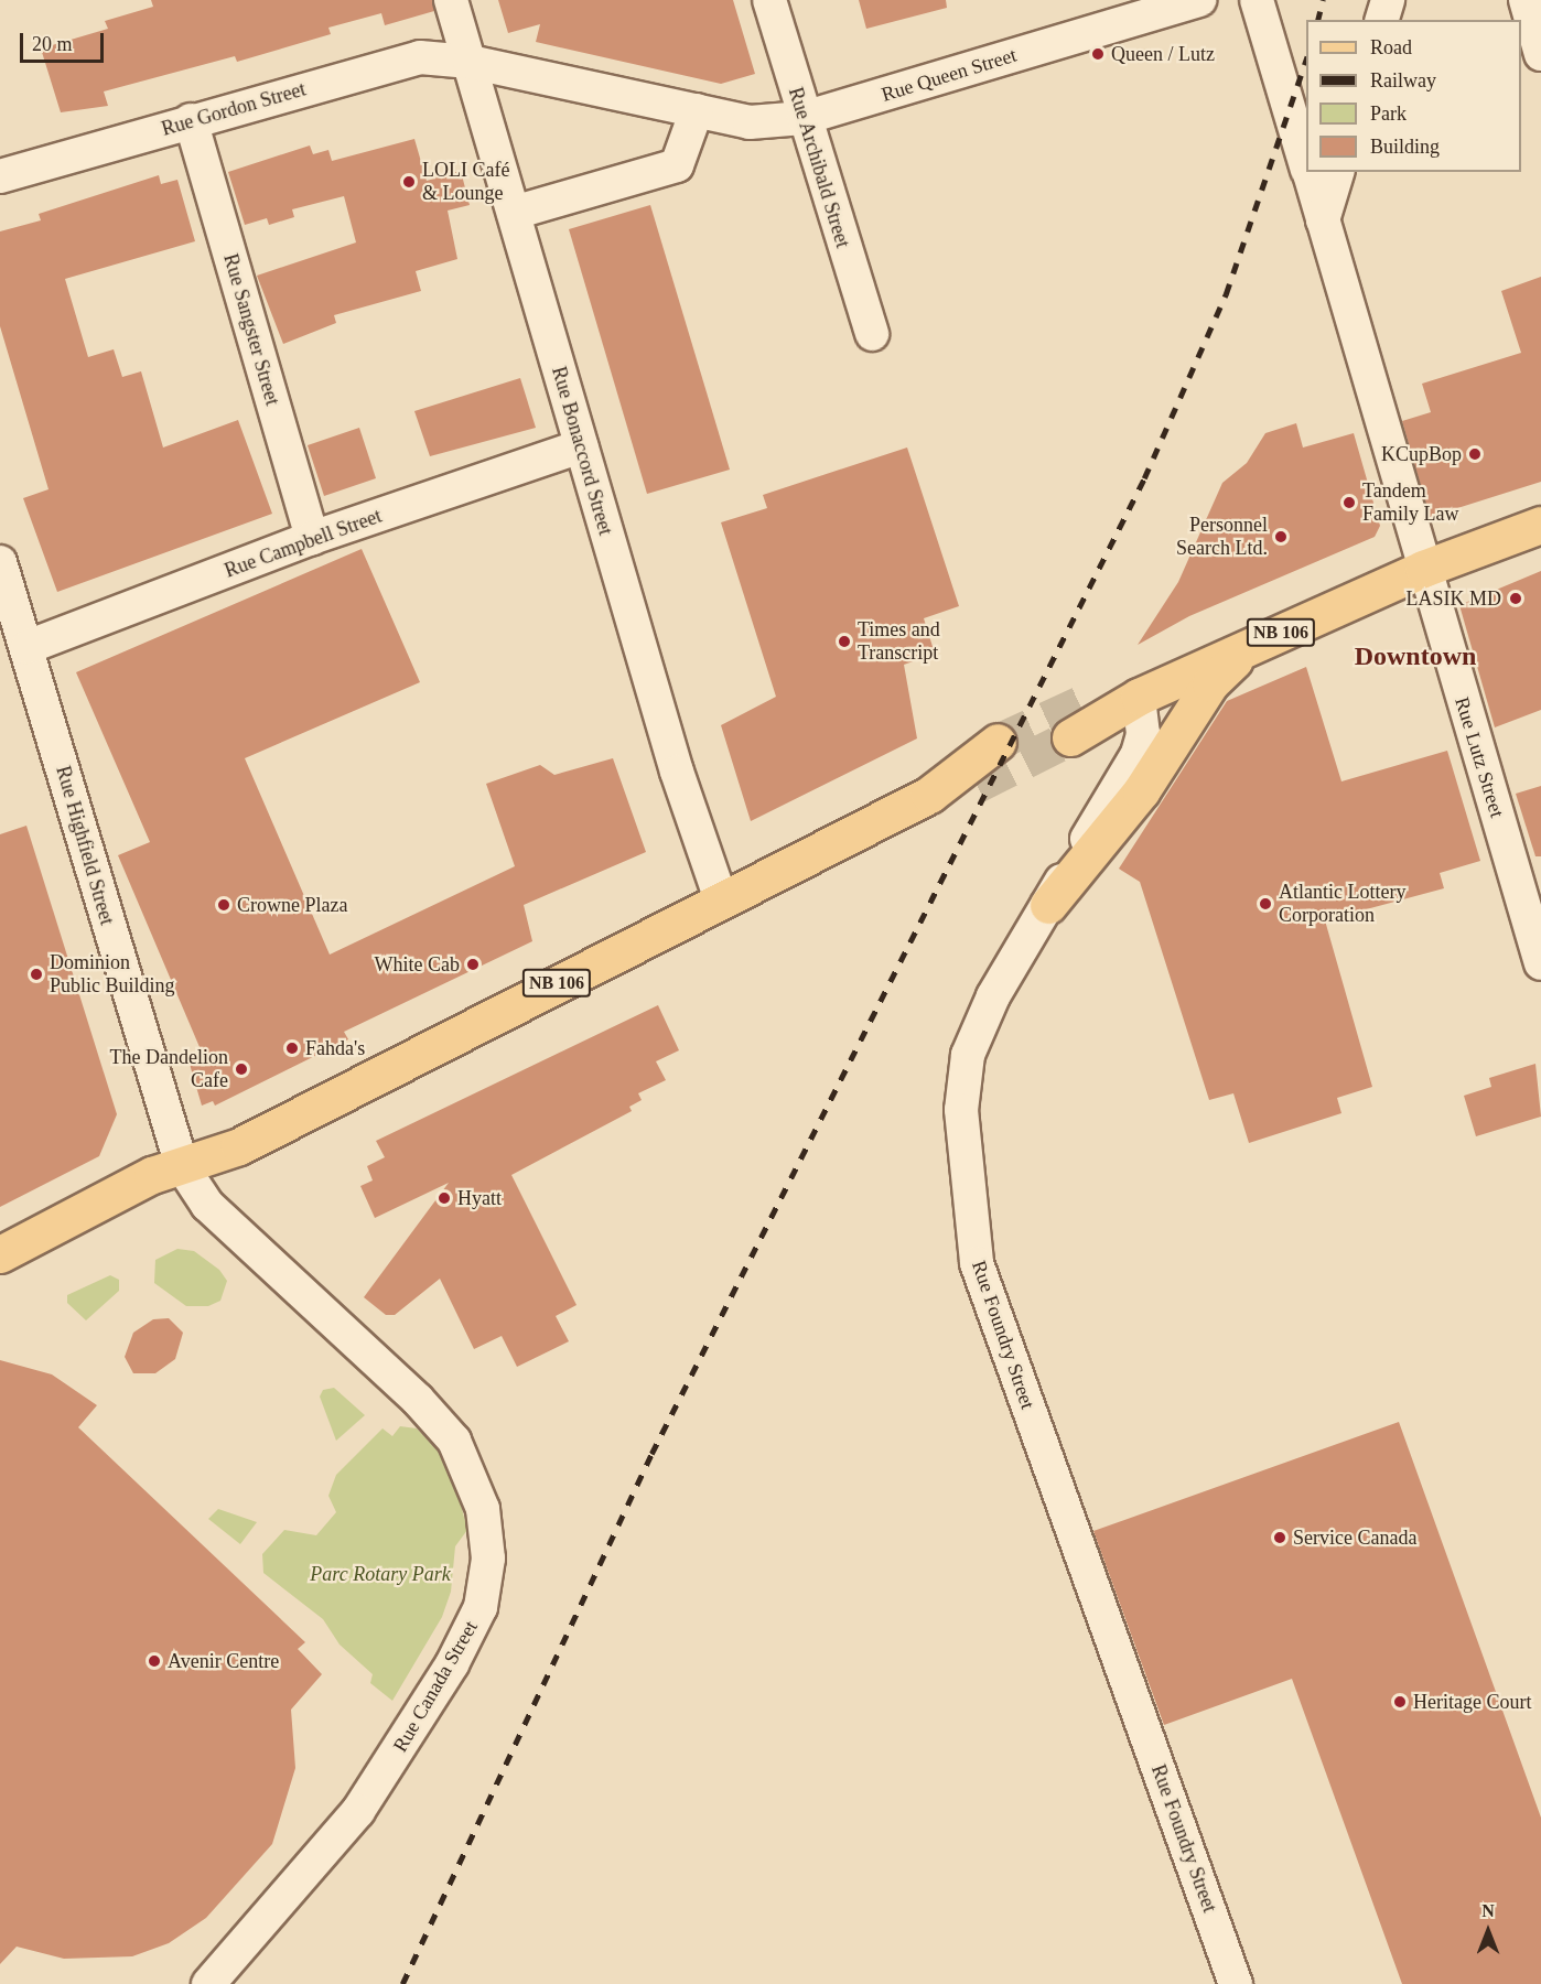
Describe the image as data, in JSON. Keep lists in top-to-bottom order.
{
  "streets": {
    "main road": ["NB 106"],
    "street": [
      "Rue Queen Street",
      "Rue Gordon Street",
      "Rue Archibald Street",
      "Rue Sangster Street",
      "Rue Bonaccord Street",
      "Rue Campbell Street",
      "Rue Lutz Street",
      "Rue Highfield Street",
      "Rue Foundry Street",
      "Rue Canada Street"
    ]
  },
  "crossings": [
    ["Rue Queen Street", "Rue Gordon Street"],
    ["Rue Queen Street", "Rue Archibald Street"],
    ["Rue Queen Street", "Rue Bonaccord Street"],
    ["Rue Gordon Street", "Rue Sangster Street"],
    ["Rue Gordon Street", "Rue Bonaccord Street"],
    ["Rue Sangster Street", "Rue Campbell Street"],
    ["Rue Bonaccord Street", "Rue Campbell Street"],
    ["Rue Bonaccord Street", "NB 106"],
    ["Rue Campbell Street", "Rue Highfield Street"],
    ["NB 106", "Rue Lutz Street"],
    ["NB 106", "Rue Highfield Street"],
    ["NB 106", "Rue Foundry Street"],
    ["NB 106", "Rue Canada Street"],
    ["Rue Highfield Street", "Rue Canada Street"]
  ],
  "districts": ["Downtown"],
  "parks": ["Parc Rotary Park"],
  "places": [
    "Queen / Lutz",
    "LOLI Café & Lounge",
    "KCupBop",
    "Tandem Family Law",
    "Personnel Search Ltd.",
    "LASIK MD",
    "Times and Transcript",
    "Atlantic Lottery Corporation",
    "Crowne Plaza",
    "White Cab",
    "Dominion Public Building",
    "Fahda's",
    "The Dandelion Cafe",
    "Hyatt",
    "Service Canada",
    "Avenir Centre",
    "Heritage Court"
  ],
  "legend": [
    "Road",
    "Railway",
    "Park",
    "Building"
  ],
  "scale_bar": "20 m",
  "north": "top"
}
